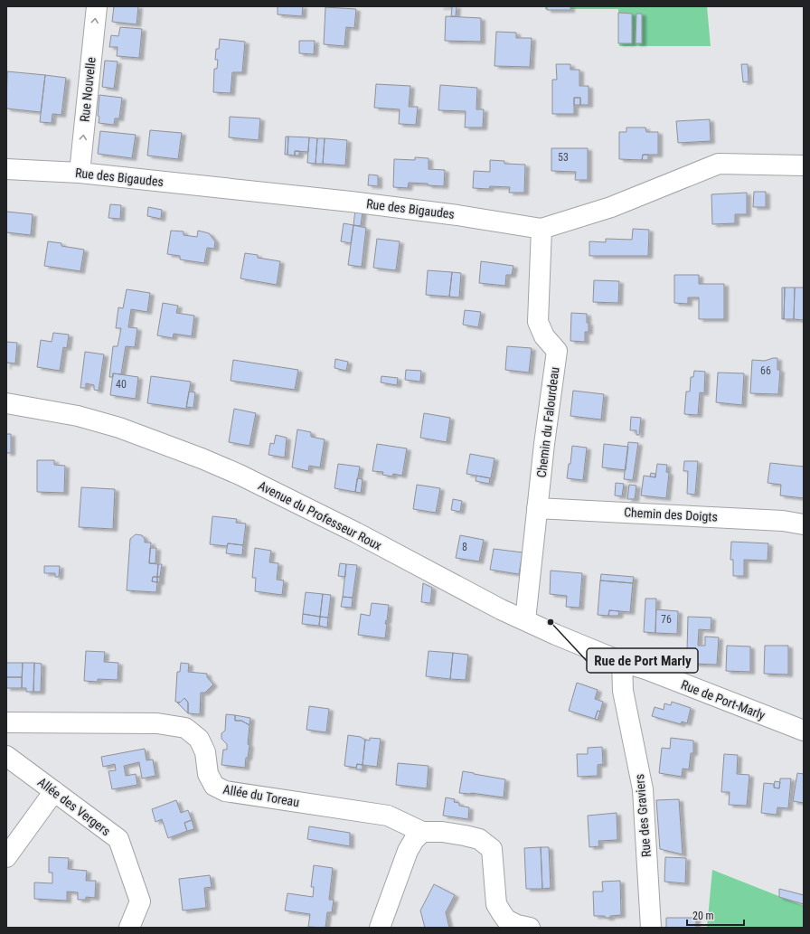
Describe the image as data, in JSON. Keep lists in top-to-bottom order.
{
  "streets": {
    "street": [
      "Rue Nouvelle",
      "Rue des Bigaudes",
      "Chemin du Falourdeau",
      "Chemin des Doigts",
      "Avenue du Professeur Roux",
      "Rue de Port-Marly",
      "Allée du Toreau",
      "Allée des Vergers",
      "Rue des Graviers"
    ]
  },
  "crossings": [
    ["Rue Nouvelle", "Rue des Bigaudes"],
    ["Rue des Bigaudes", "Chemin du Falourdeau"],
    ["Chemin du Falourdeau", "Chemin des Doigts"],
    ["Chemin du Falourdeau", "Avenue du Professeur Roux"],
    ["Avenue du Professeur Roux", "Rue de Port-Marly"],
    ["Avenue du Professeur Roux", "Rue des Graviers"],
    ["Rue de Port-Marly", "Rue des Graviers"]
  ],
  "one_way": ["Rue Nouvelle"],
  "places": ["Rue de Port Marly"],
  "house_numbers": [
    "53",
    "66",
    "40",
    "8",
    "76"
  ],
  "scale_bar": "20 m"
}
